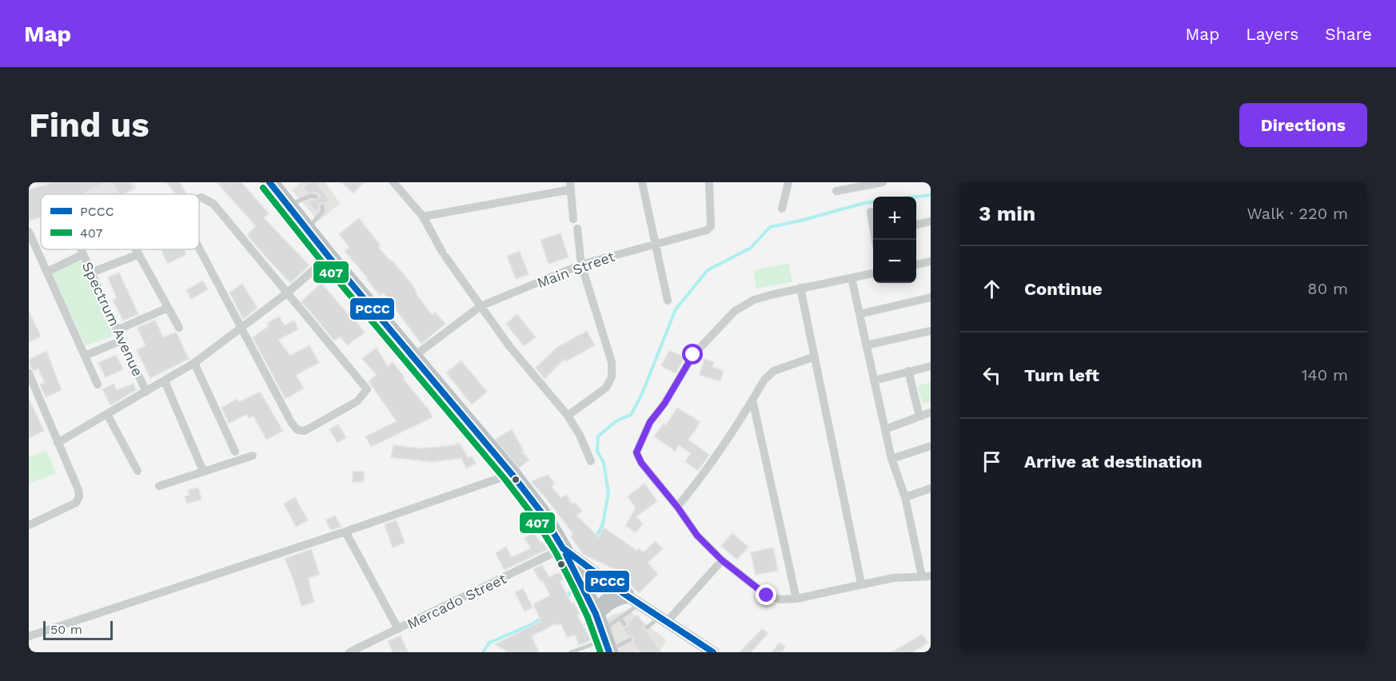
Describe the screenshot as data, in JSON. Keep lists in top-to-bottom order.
{
  "streets": {
    "street": ["Main Street", "Spectrum Avenue", "Mercado Street"]
  },
  "lines": ["transit line PCCC", "transit line 407"],
  "legend": ["PCCC", "407"],
  "scale_bar": "50 m",
  "page": {
    "header": "Map",
    "nav": ["Map", "Layers", "Share"],
    "buttons": "Directions",
    "title": "Find us",
    "heading": ["3 min", "Walk · 220 m"],
    "map_buttons": ["+", "−"],
    "list": [
      ["Continue", "80 m"],
      ["Turn left", "140 m"],
      "Arrive at destination"
    ],
    "scale": "50 m"
  }
}
